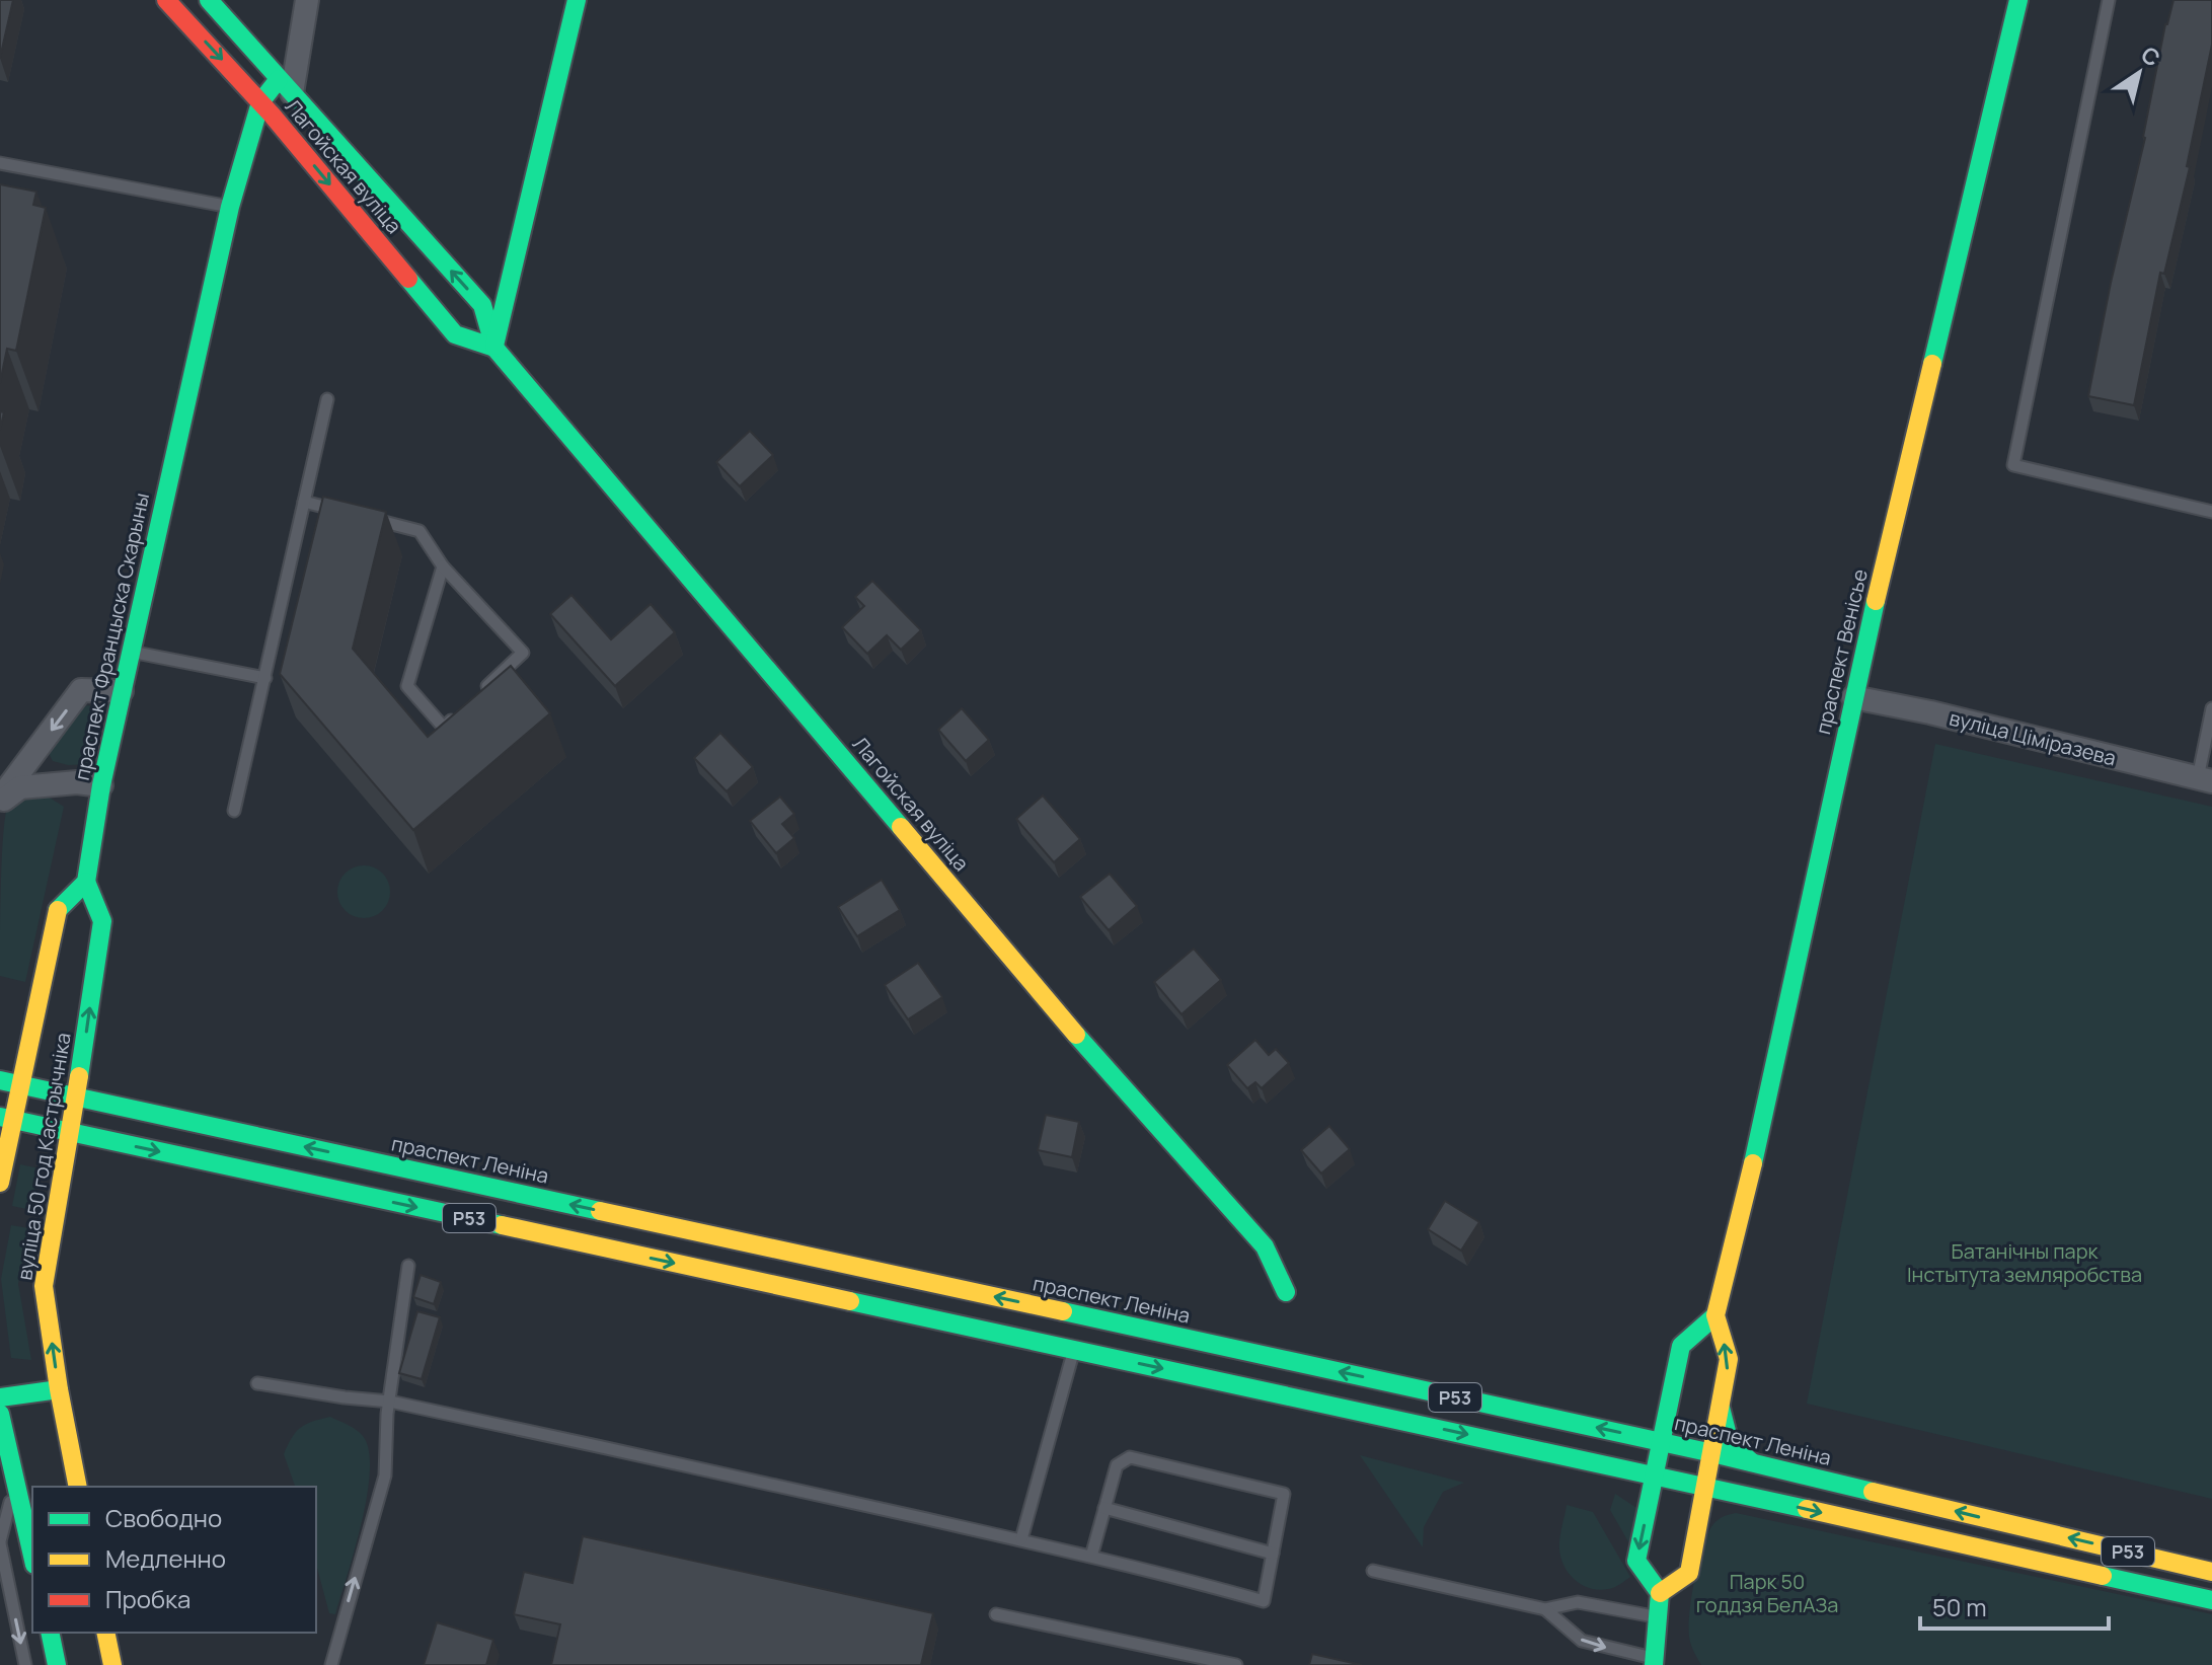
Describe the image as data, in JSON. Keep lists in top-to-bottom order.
{
  "streets": {
    "main road": [
      "Лагойская вуліца",
      "праспект Францыска Скарыны",
      "праспект Венісье",
      "вуліца 50 год Кастрычніка",
      "праспект Леніна",
      "Р53"
    ],
    "street": ["вуліца Ціміразева"]
  },
  "crossings": [
    ["Лагойская вуліца", "праспект Францыска Скарыны"],
    ["праспект Францыска Скарыны", "вуліца 50 год Кастрычніка"],
    ["праспект Венісье", "вуліца Ціміразева"],
    ["вуліца 50 год Кастрычніка", "праспект Леніна"]
  ],
  "parks": ["Батанічны парк Інстытута земляробства", "Парк 50 годдзя БелАЗа"],
  "legend": ["Свободно", "Медленно", "Пробка"],
  "scale_bar": "50 m",
  "north": "top right"
}
